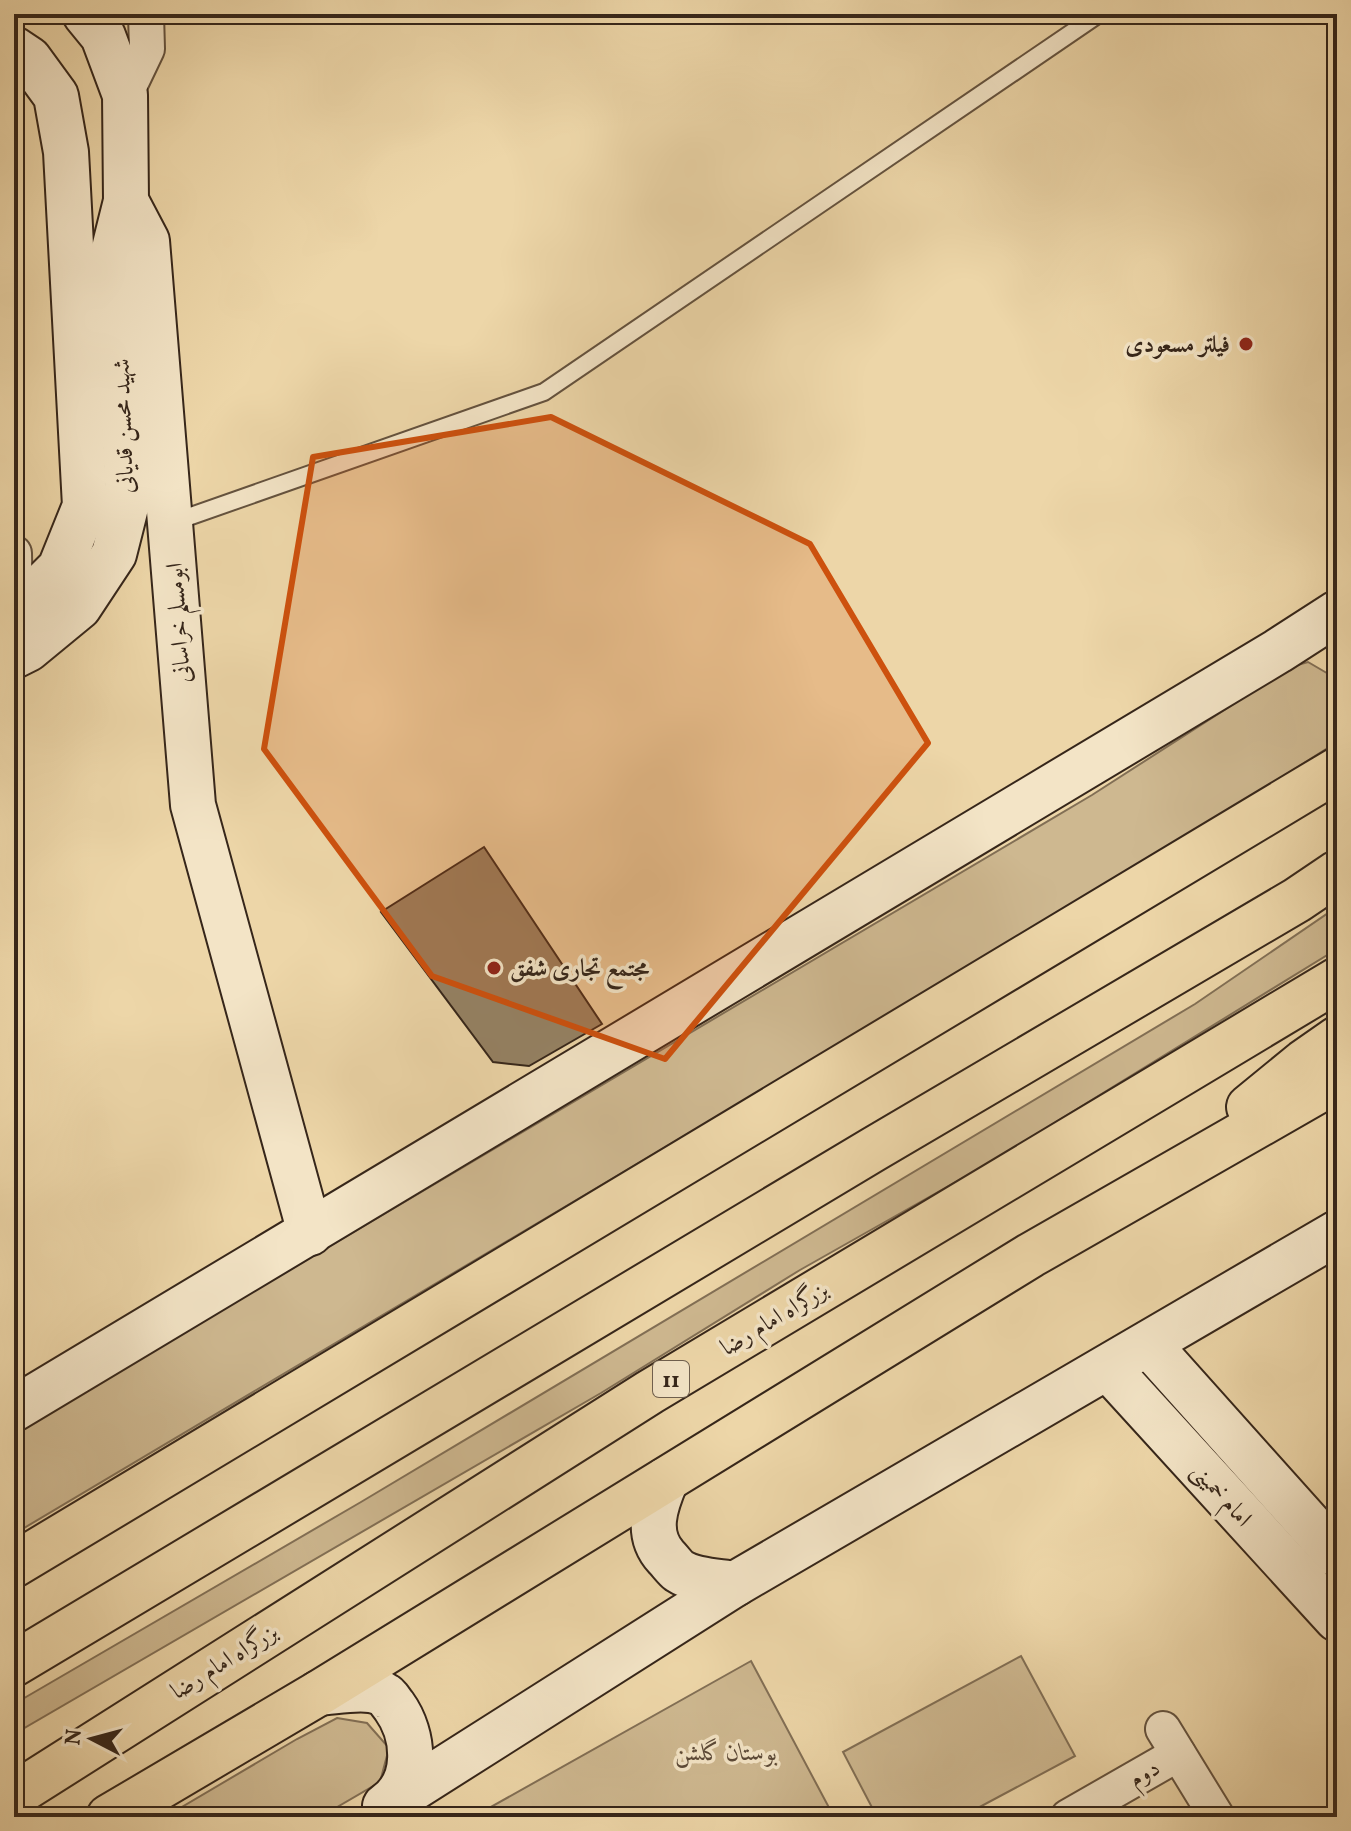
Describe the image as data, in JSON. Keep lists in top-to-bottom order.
{
  "streets": {
    "highway": ["بزرگراه امام رضا", "11"],
    "main road": ["شهید محسن قدیانی", "ابومسلم خراسانی", "امام خمینی"],
    "street": ["دوم"]
  },
  "crossings": [
    ["شهید محسن قدیانی", "ابومسلم خراسانی"]
  ],
  "parks": ["بوستان گلشن"],
  "places": ["فیلتر مسعودی", "مجتمع تجاری شفق"],
  "north": "left"
}
